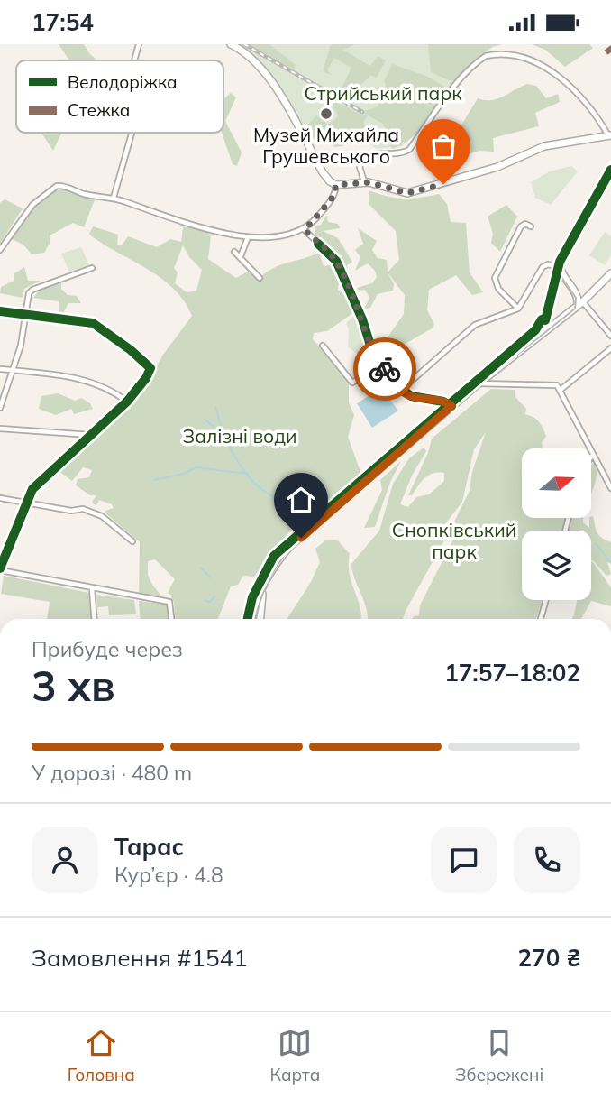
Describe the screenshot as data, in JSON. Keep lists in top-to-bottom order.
{
  "parks": ["Стрийський парк", "Залізні води", "Снопківський парк"],
  "places": ["Музей Михайла Грушевського"],
  "legend": ["Велодоріжка", "Стежка"],
  "north": "right",
  "page": {
    "status": "17:54",
    "heading": ["3 хв", "Прибуде через", "17:57–18:02"],
    "panel": [
      "Тарас",
      "Кур’єр · 4.8",
      "Замовлення #1541",
      "270 ₴"
    ],
    "bar": "У дорозі · 480 m",
    "tabs": ["Головна", "Карта", "Збережені"]
  }
}
